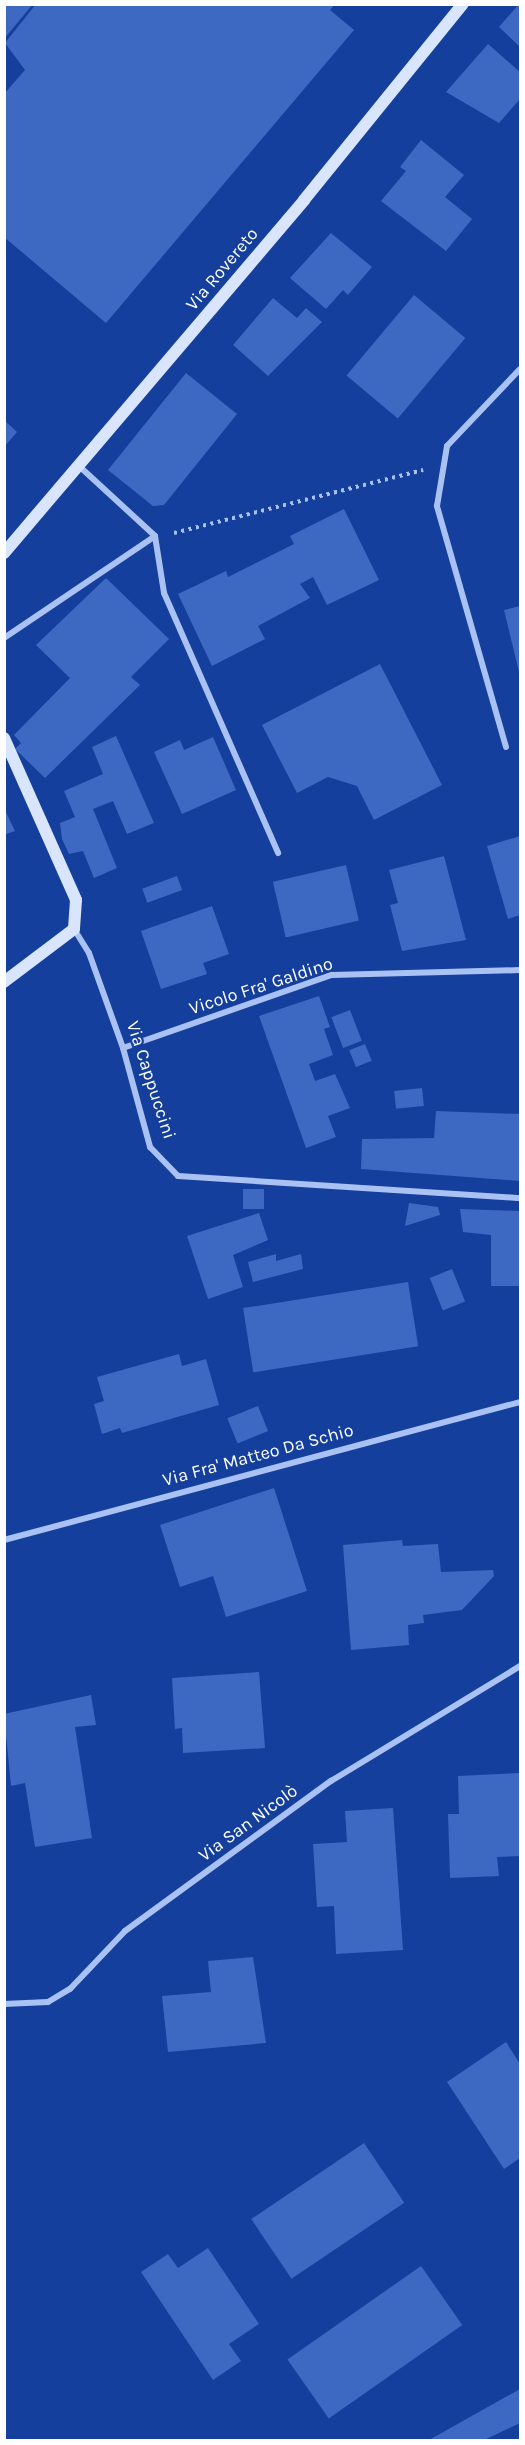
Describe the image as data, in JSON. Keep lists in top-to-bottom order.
{
  "streets": {
    "street": [
      "Via Rovereto",
      "Vicolo Fra' Galdino",
      "Via Cappuccini",
      "Via Fra' Matteo Da Schio",
      "Via San Nicolò"
    ]
  },
  "crossings": [
    ["Vicolo Fra' Galdino", "Via Cappuccini"]
  ]
}
